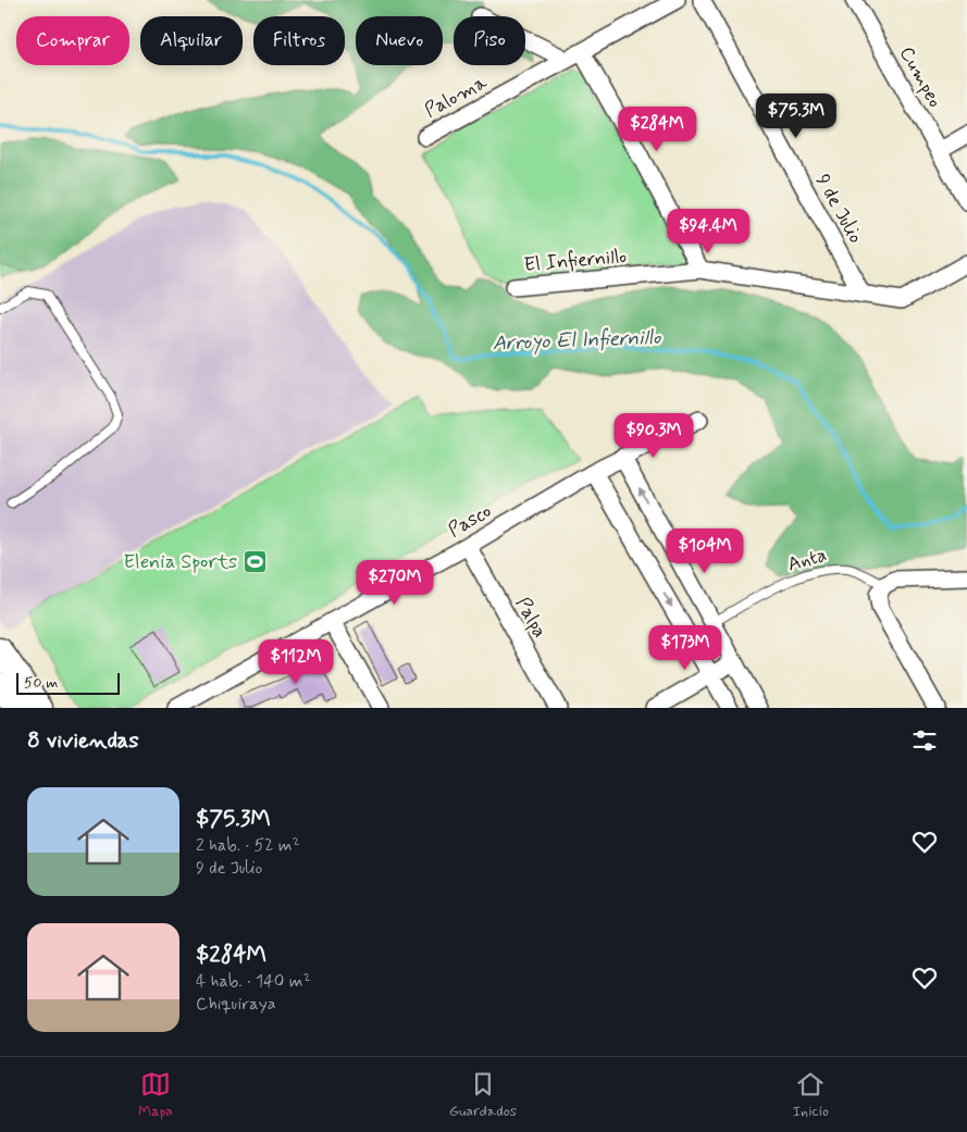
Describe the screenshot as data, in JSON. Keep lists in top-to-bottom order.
{
  "streets": {
    "street": [
      "Cumpeo",
      "Paloma",
      "9 de Julio",
      "El Infiernillo",
      "Pasco",
      "Palpa"
    ],
    "lane": ["Anta"]
  },
  "crossings": [
    ["9 de Julio", "El Infiernillo"],
    ["Pasco", "Palpa"]
  ],
  "water": ["Arroyo El Infiernillo"],
  "places": {
    "sports": ["Elenia Sports"]
  },
  "scale_bar": "50 m",
  "page": {
    "chip": [
      "Comprar",
      "Alquilar",
      "Filtros",
      "Nuevo",
      "Piso"
    ],
    "price": [
      "$75.3M",
      "$284M",
      "$94.4M",
      "$90.3M",
      "$104M",
      "$270M",
      "$173M",
      "$112M"
    ],
    "scale": "50 m",
    "heading": "8 viviendas",
    "list": [
      {
        "name": "$75.3M",
        "note": "2 hab. · 52 m² · 9 de Julio"
      },
      {
        "name": "$284M",
        "note": "4 hab. · 140 m² · Chiquiraya"
      }
    ],
    "tabs": ["Mapa", "Guardados", "Inicio"]
  }
}
